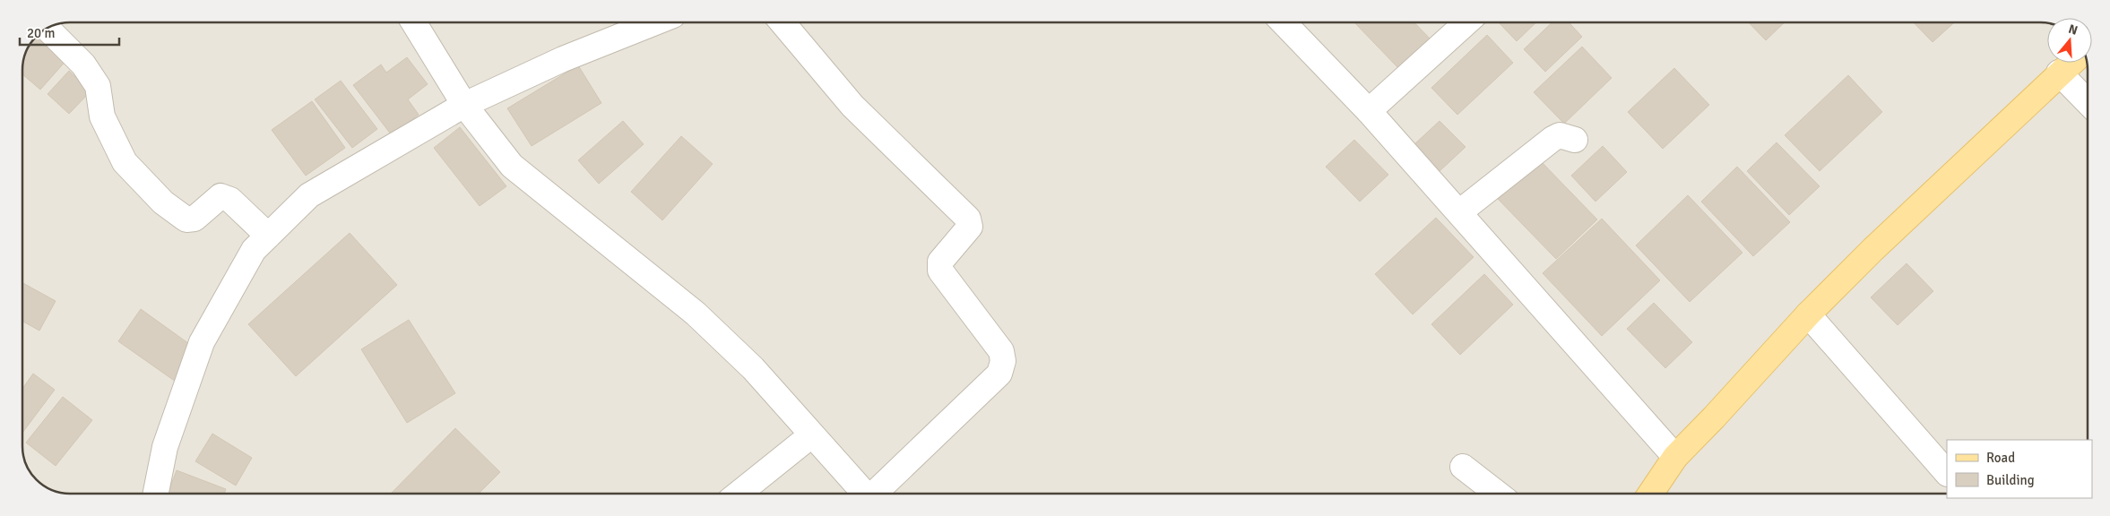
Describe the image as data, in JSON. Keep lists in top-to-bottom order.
{
  "legend": ["Road", "Building"],
  "scale_bar": "20 m",
  "north": "top"
}
